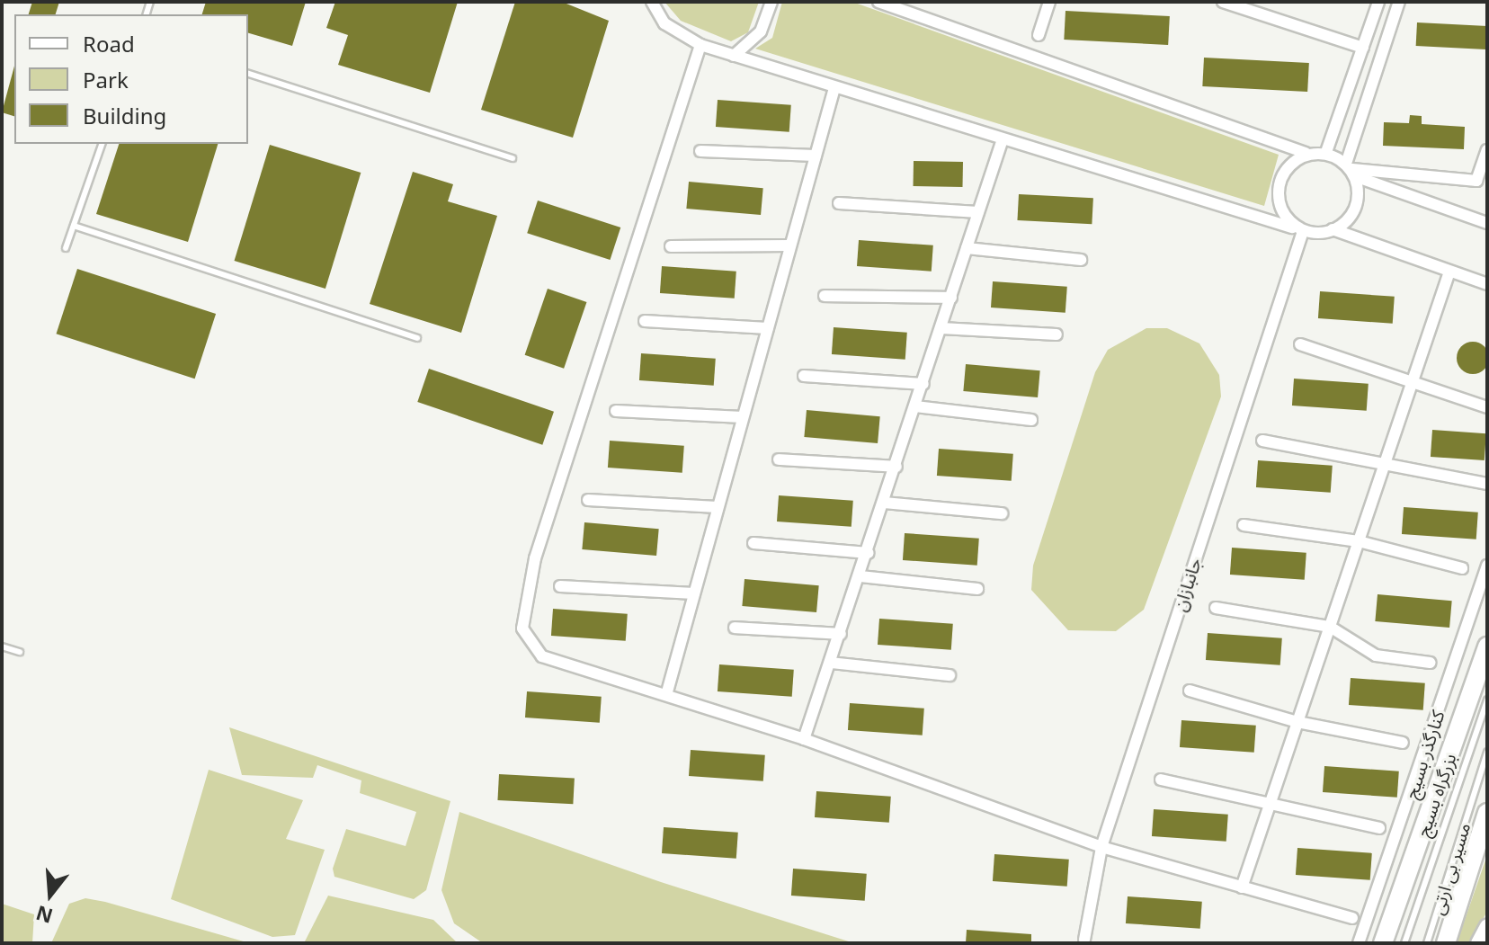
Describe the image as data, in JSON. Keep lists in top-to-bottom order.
{
  "streets": {
    "highway": ["بزرگراه بسیج"],
    "street": ["جانبازان", "کنارگذر بسیج"],
    "lane": ["مسیر بی ارتی"]
  },
  "legend": ["Road", "Park", "Building"],
  "north": "bottom"
}
